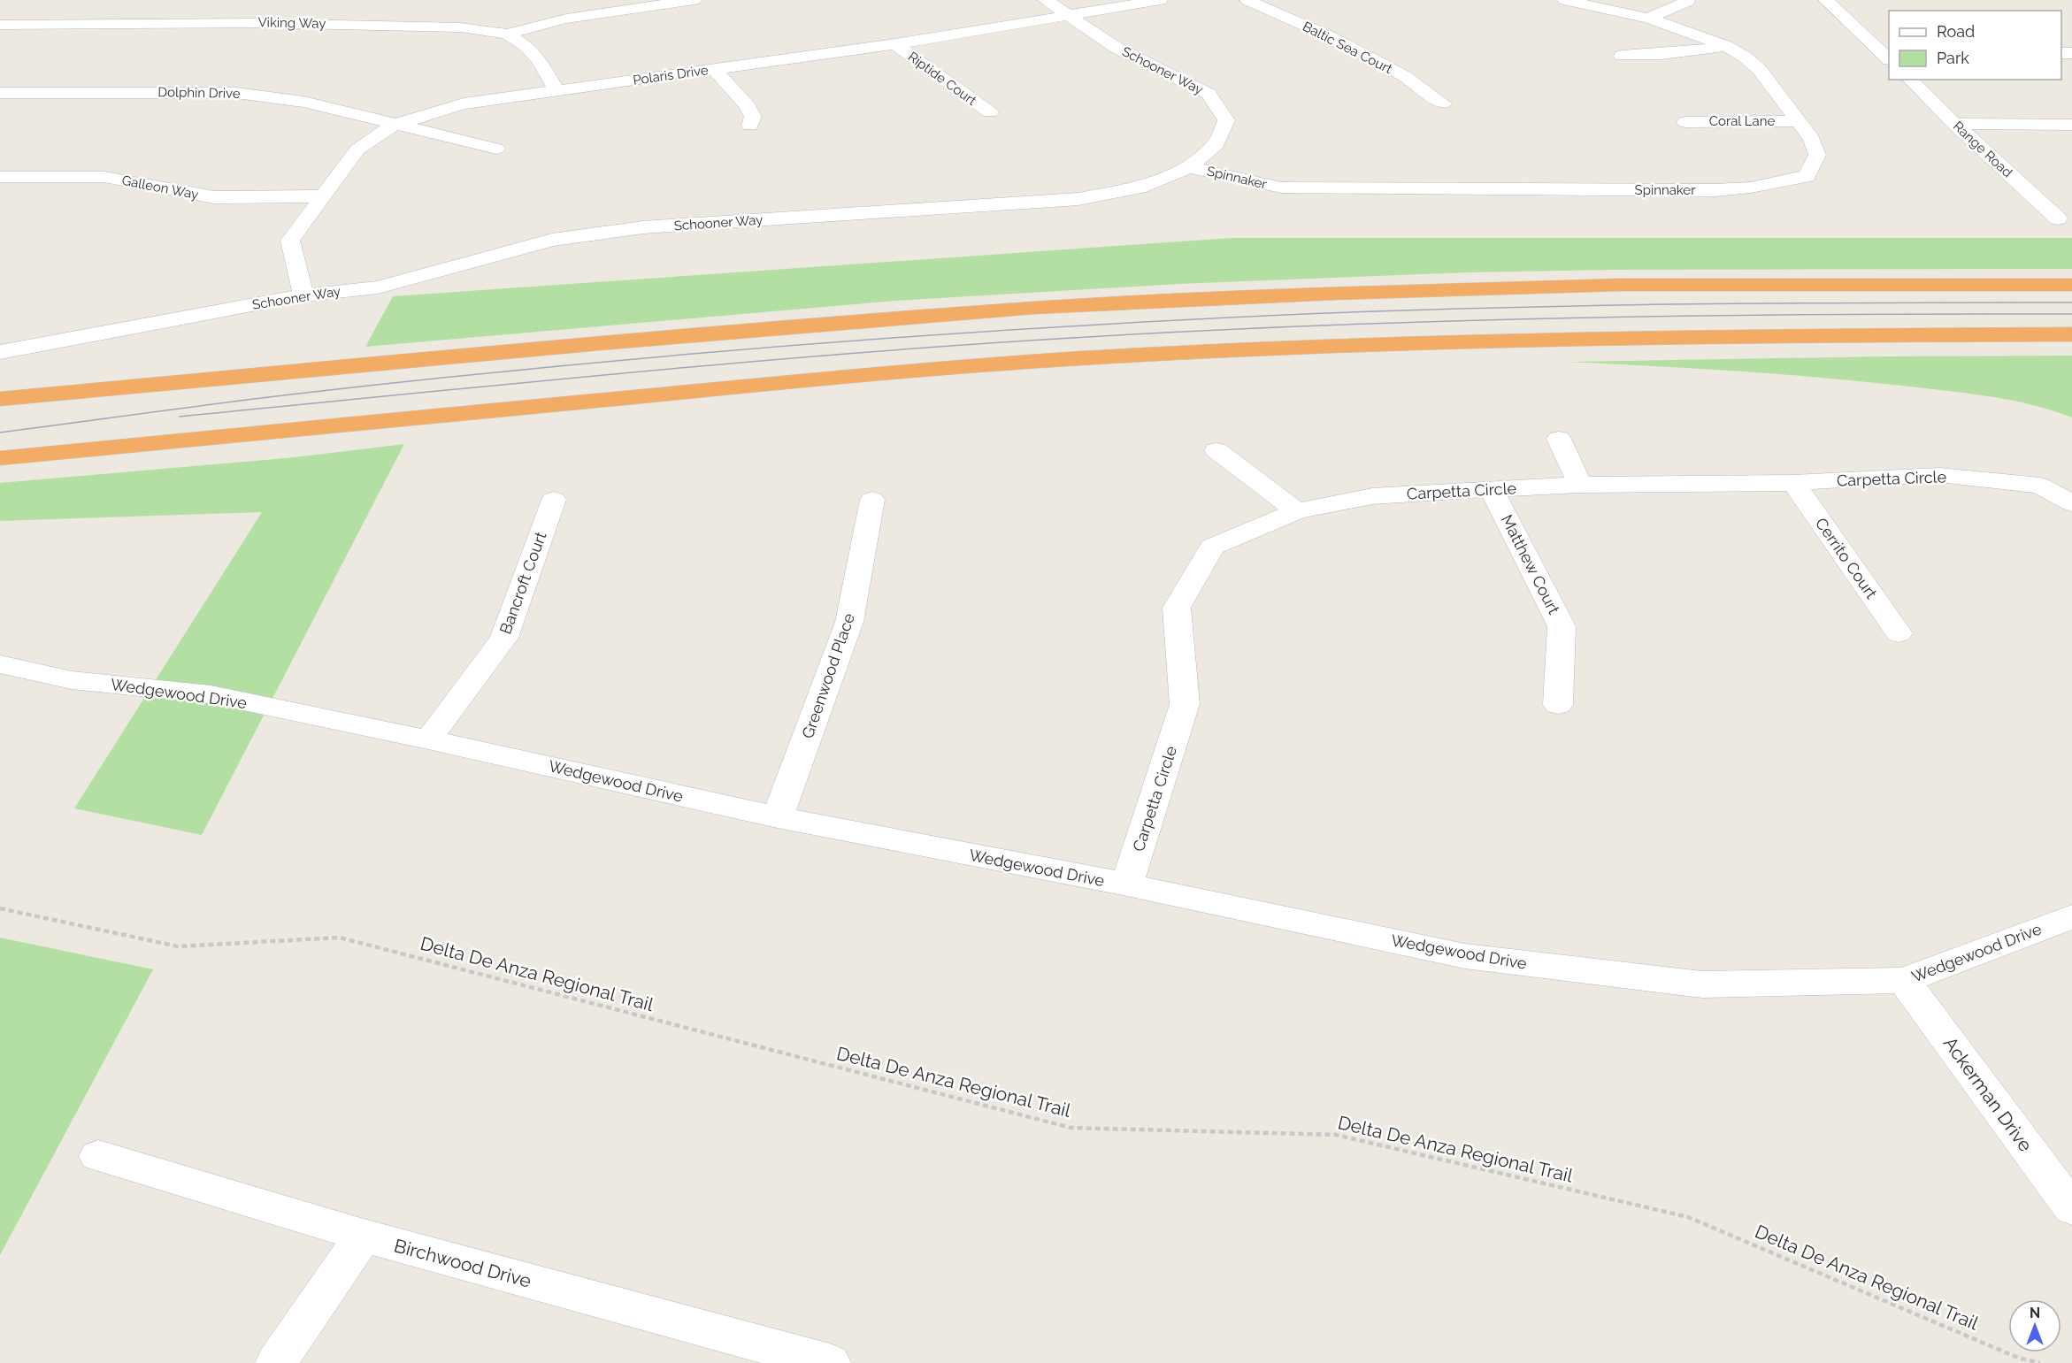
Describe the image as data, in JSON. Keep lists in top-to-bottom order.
{
  "streets": {
    "street": [
      "Viking Way",
      "Baltic Sea Court",
      "Schooner Way",
      "Polaris Drive",
      "Riptide Court",
      "Dolphin Drive",
      "Coral Lane",
      "Range Road",
      "Spinnaker",
      "Galleon Way",
      "Carpetta Circle",
      "Cerrito Court",
      "Matthew Court",
      "Bancroft Court",
      "Greenwood Place",
      "Wedgewood Drive",
      "Ackerman Drive",
      "Birchwood Drive"
    ],
    "path": ["Delta De Anza Regional Trail"]
  },
  "crossings": [
    ["Viking Way", "Polaris Drive"],
    ["Schooner Way", "Polaris Drive"],
    ["Schooner Way", "Spinnaker"],
    ["Polaris Drive", "Riptide Court"],
    ["Polaris Drive", "Dolphin Drive"],
    ["Polaris Drive", "Galleon Way"],
    ["Coral Lane", "Spinnaker"],
    ["Carpetta Circle", "Cerrito Court"],
    ["Carpetta Circle", "Matthew Court"],
    ["Carpetta Circle", "Wedgewood Drive"],
    ["Bancroft Court", "Wedgewood Drive"],
    ["Greenwood Place", "Wedgewood Drive"],
    ["Wedgewood Drive", "Ackerman Drive"]
  ],
  "legend": ["Road", "Park"],
  "north": "top"
}
